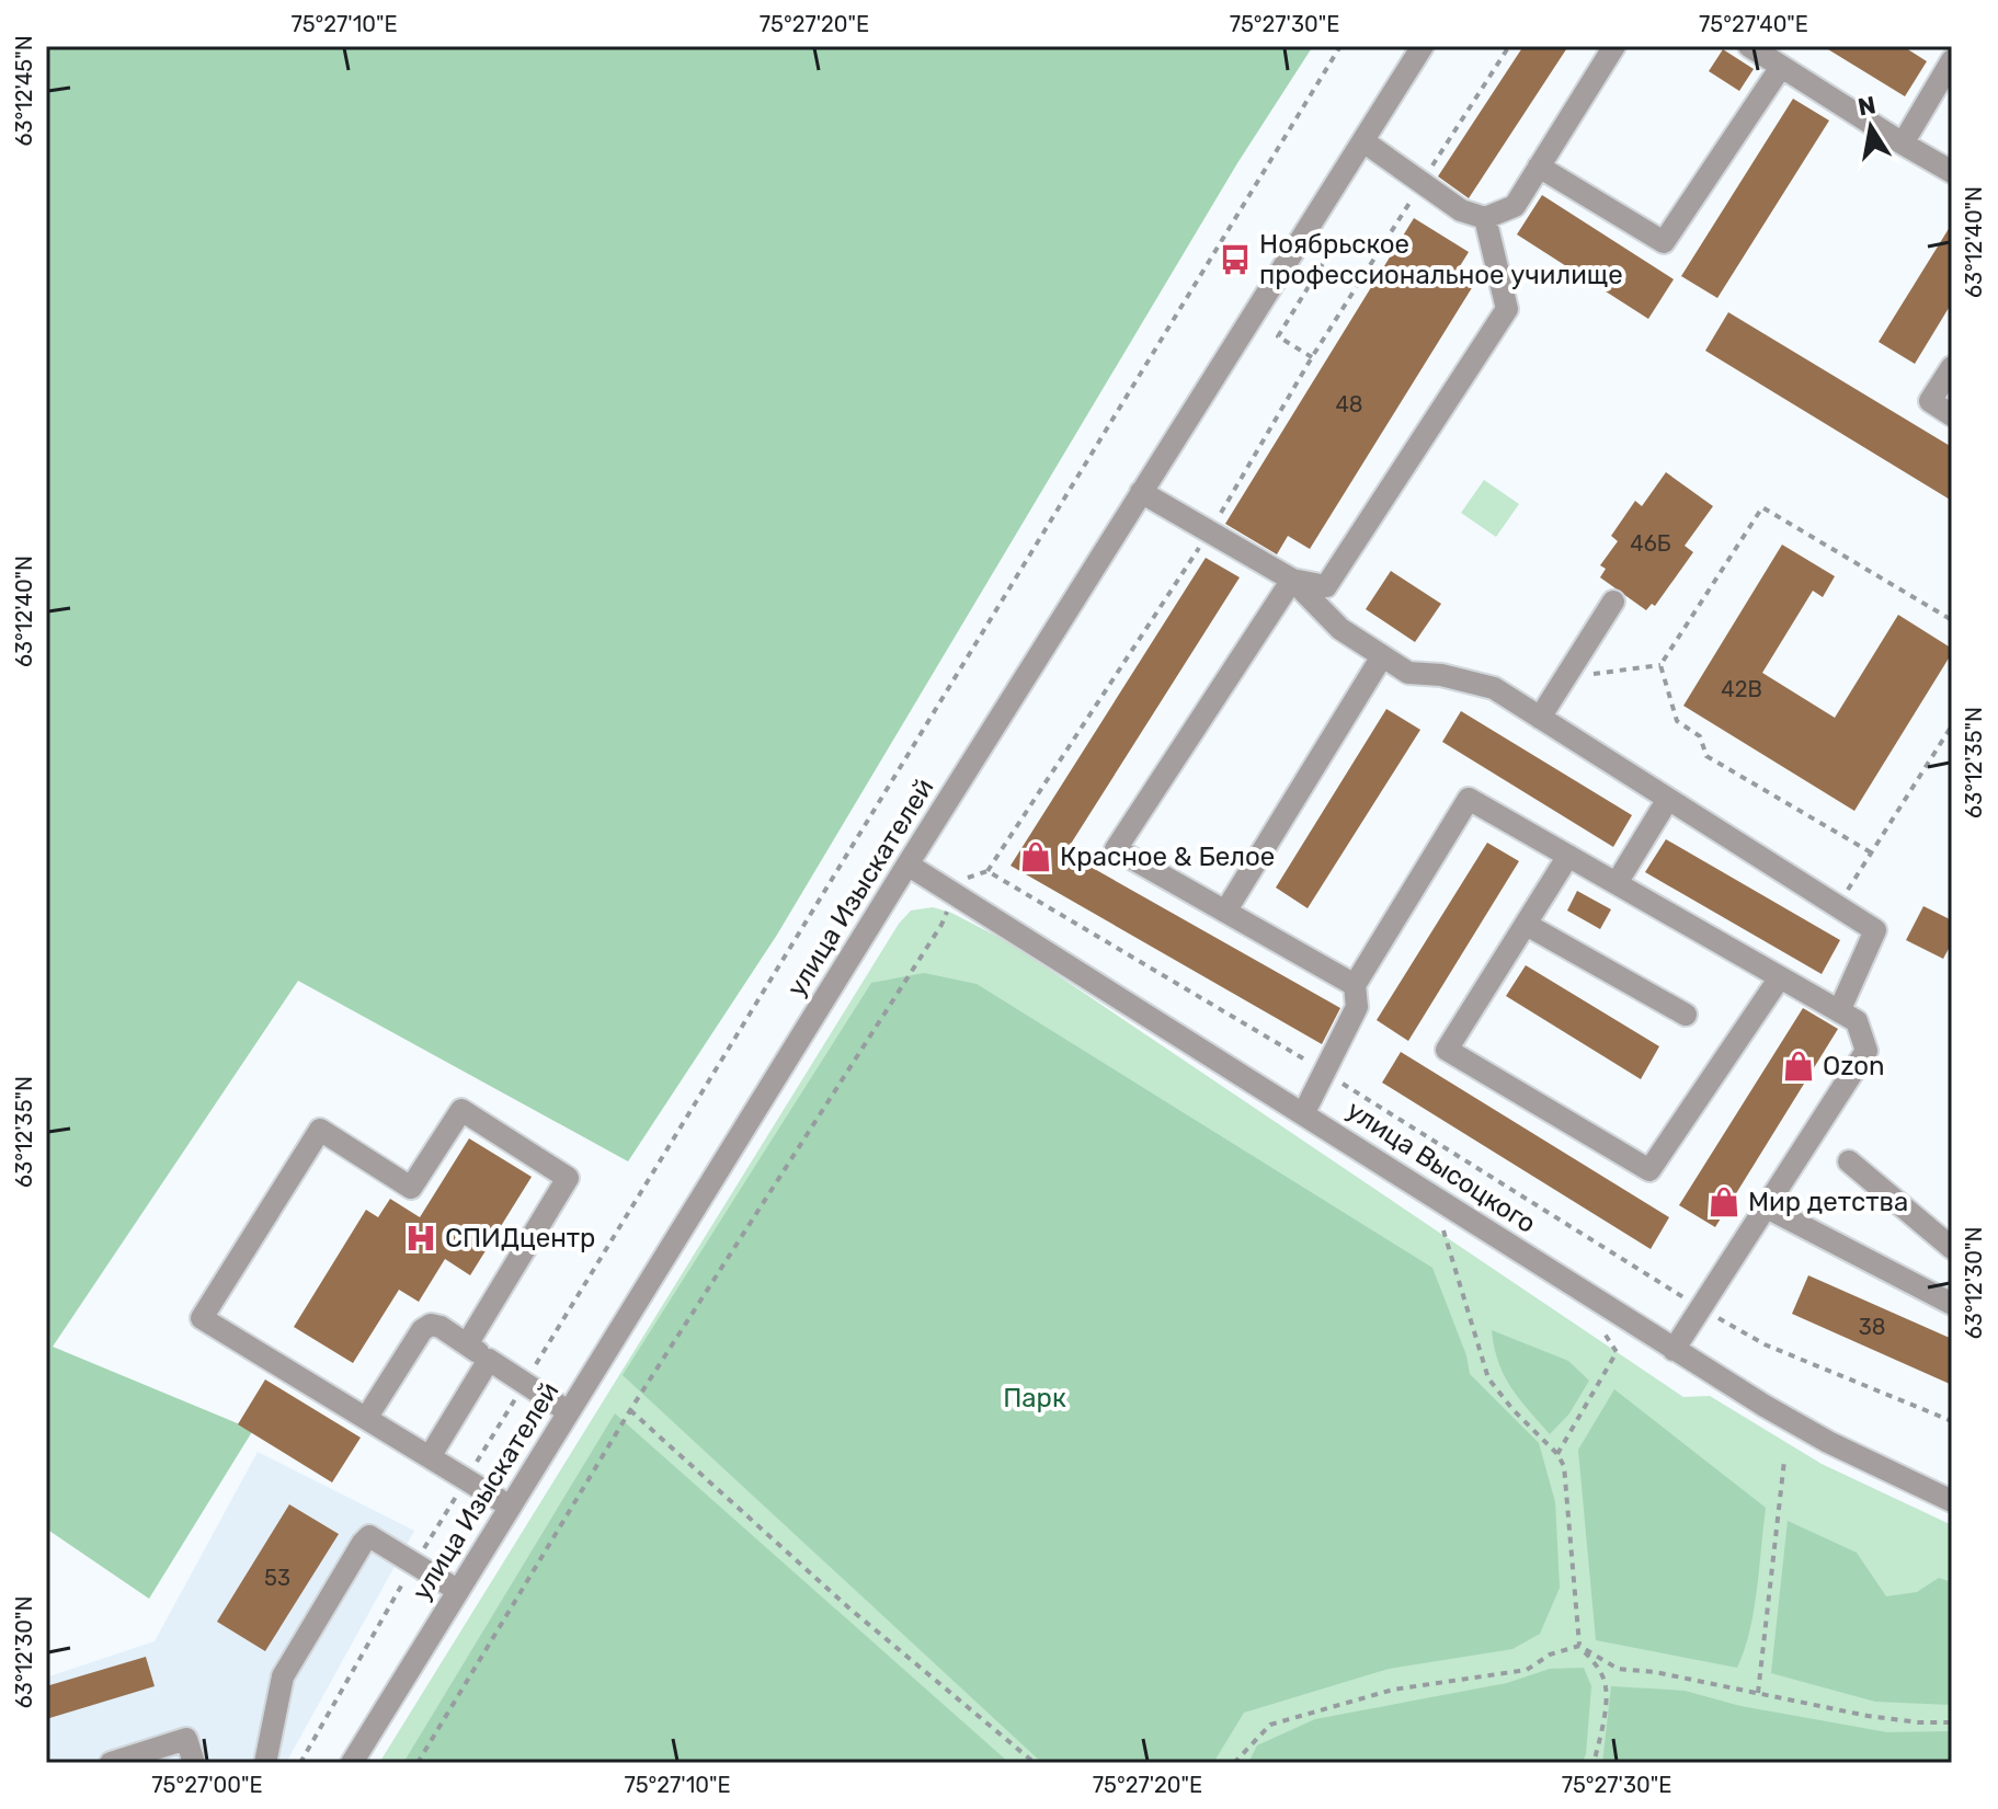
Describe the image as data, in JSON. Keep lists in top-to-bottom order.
{
  "streets": {
    "street": ["улица Изыскателей", "улица Высоцкого"]
  },
  "crossings": [
    ["улица Изыскателей", "улица Высоцкого"]
  ],
  "parks": ["Парк"],
  "places": {
    "bus stop": ["Ноябрьское профессиональное училище"],
    "shop": ["Красное & Белое", "Ozon", "Мир детства"],
    "hospital": ["СПИДцентр"]
  },
  "house_numbers": [
    "48",
    "46Б",
    "42В",
    "38",
    "53"
  ],
  "north": "top",
  "coordinates": [
    "75°27'10\"E",
    "75°27'20\"E",
    "75°27'30\"E",
    "75°27'40\"E",
    "63°12'45\"N",
    "63°12'40\"N",
    "63°12'35\"N",
    "63°12'30\"N",
    "75°27'00\"E"
  ]
}
